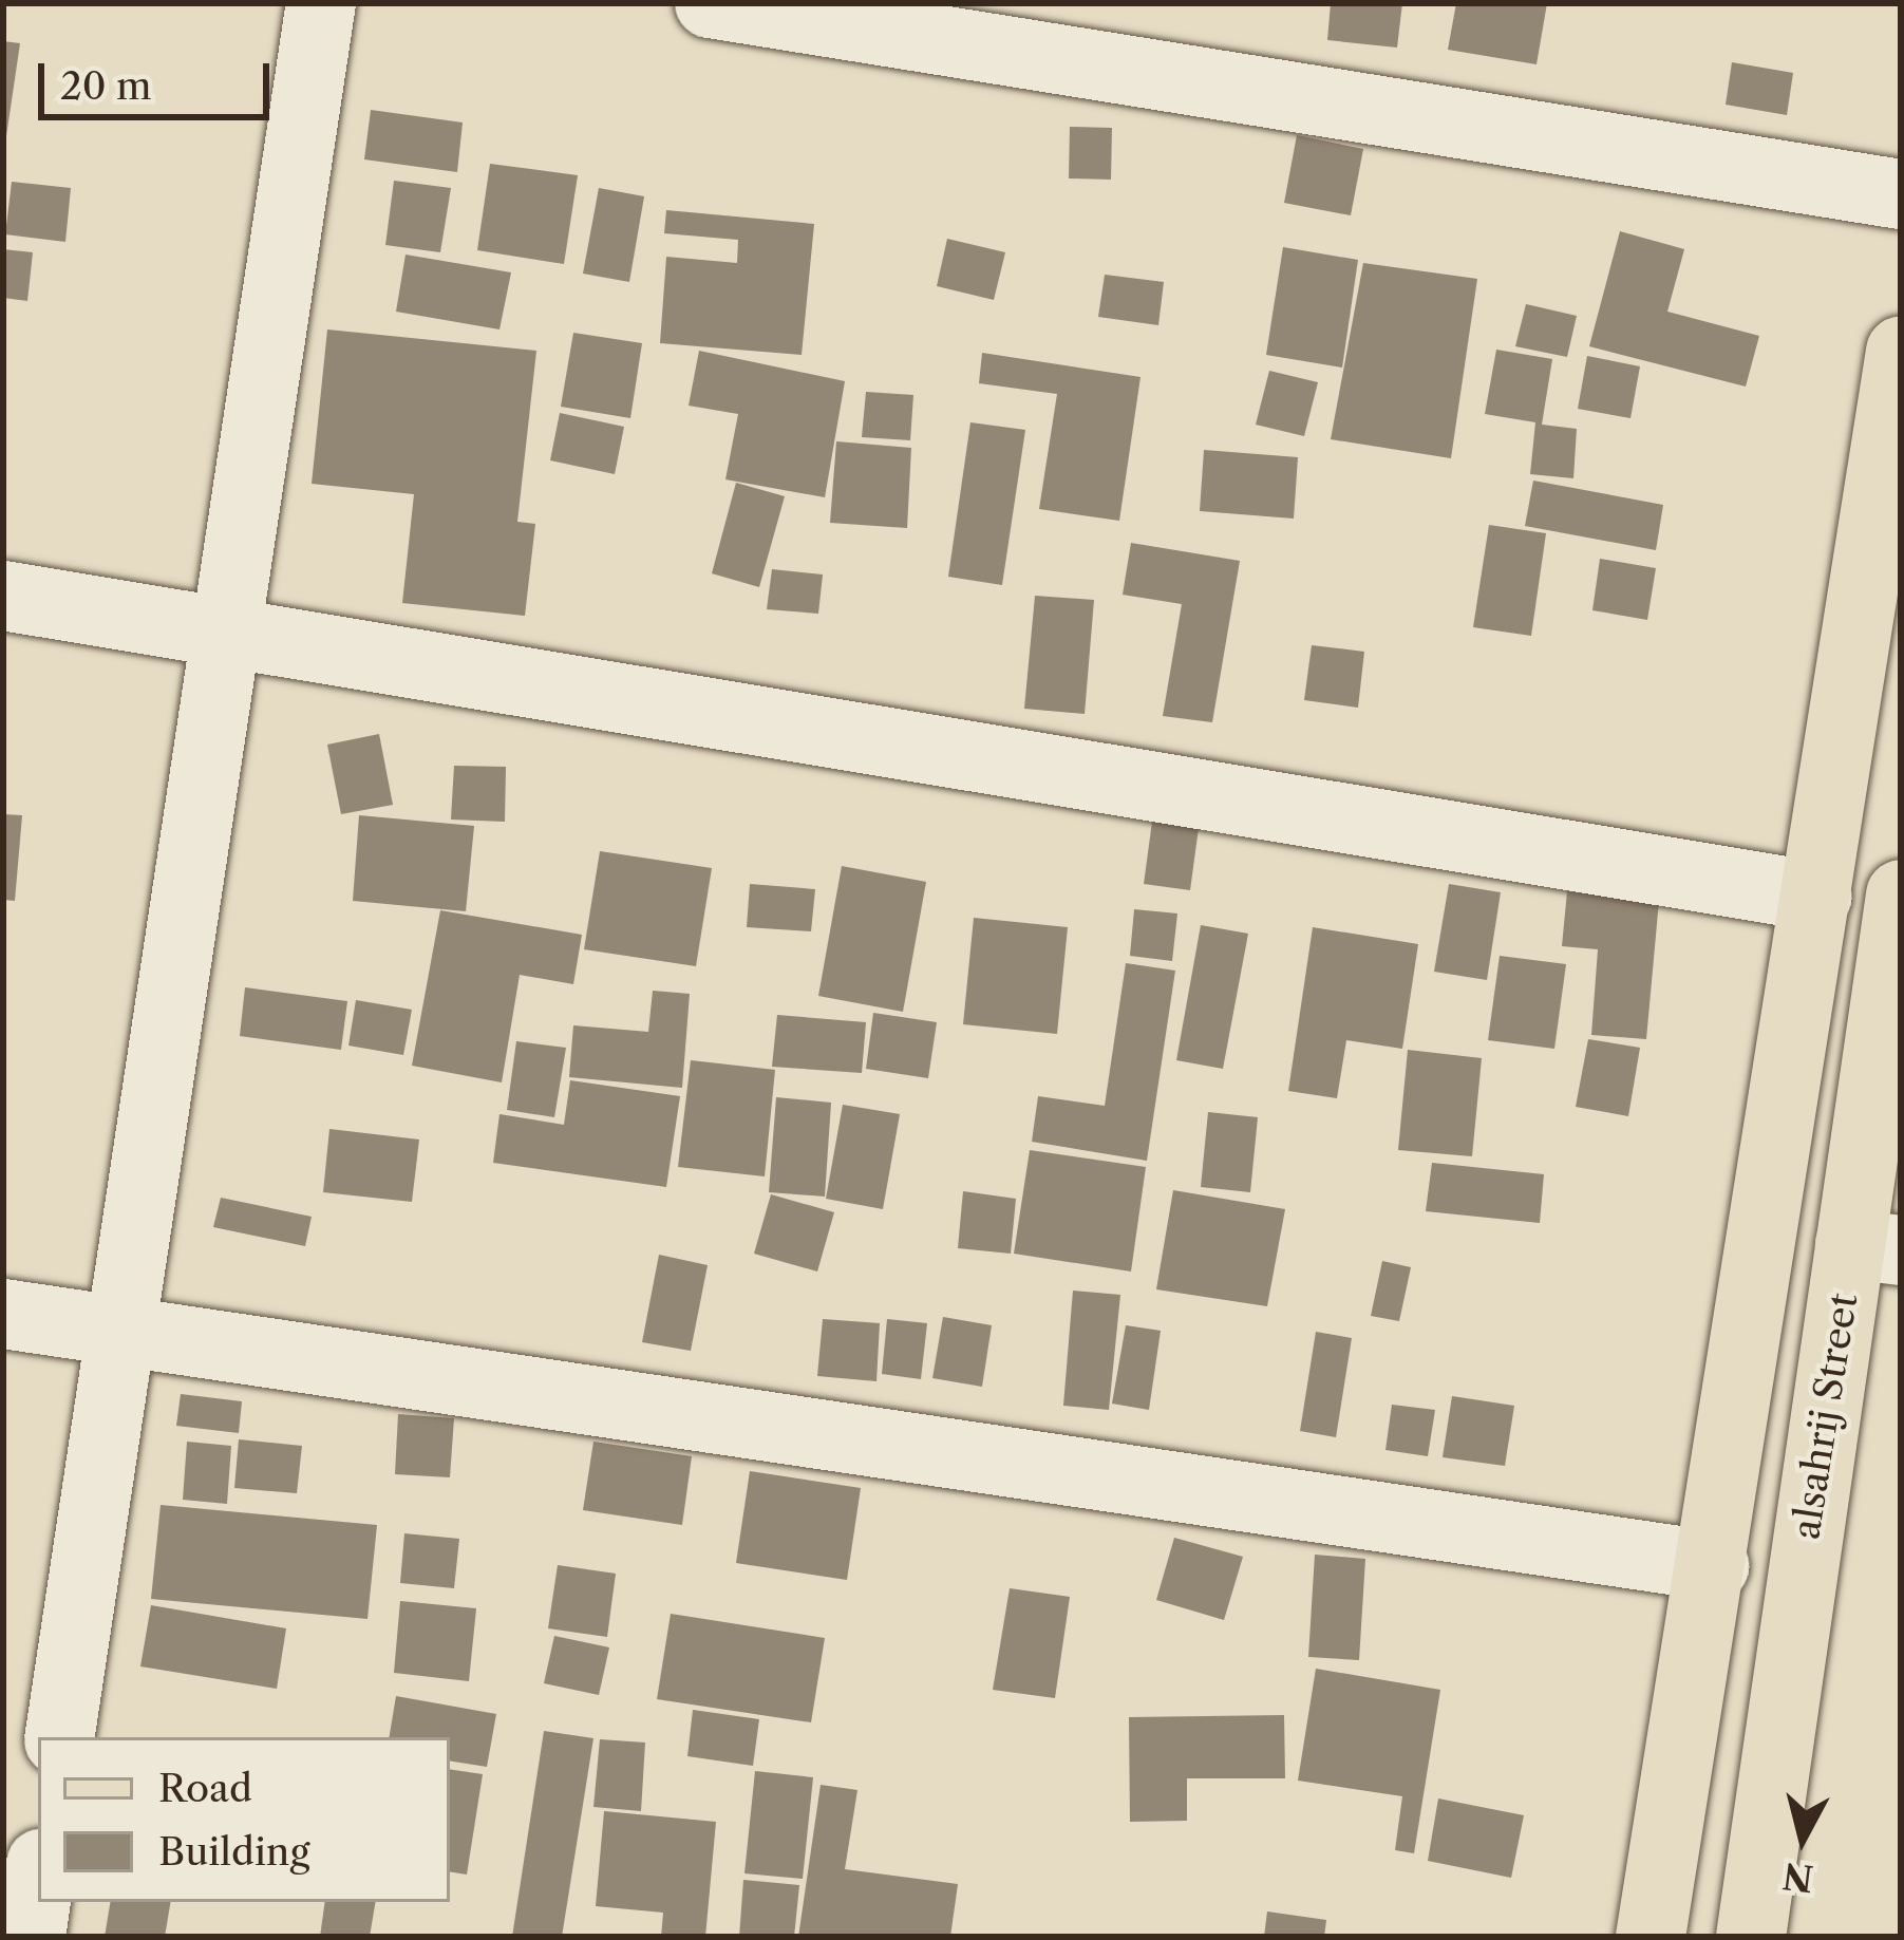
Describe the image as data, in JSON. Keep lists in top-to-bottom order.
{
  "streets": {
    "main road": ["alsahrij Street"]
  },
  "legend": ["Road", "Building"],
  "scale_bar": "20 m",
  "north": "bottom"
}
